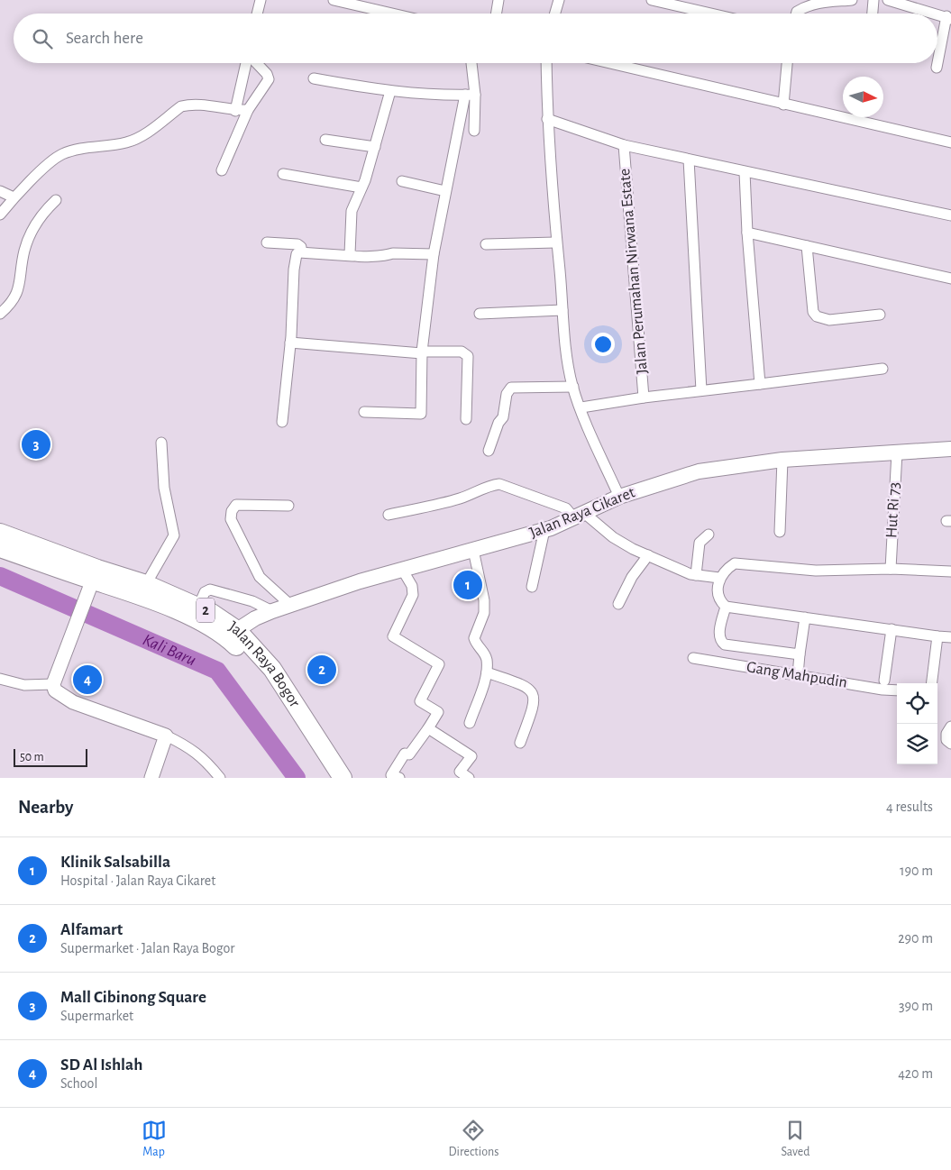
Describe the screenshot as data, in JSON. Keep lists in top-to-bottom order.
{
  "streets": {
    "highway": ["2", "Jalan Raya Bogor"],
    "main road": ["Jalan Raya Cikaret"],
    "street": ["Jalan Perumahan Nirwana Estate", "Hut Ri 73", "Gang Mahpudin"]
  },
  "crossings": [
    ["Hut Ri 73", "Jalan Raya Cikaret"],
    ["Jalan Raya Cikaret", "Jalan Raya Bogor"]
  ],
  "water": ["Kali Baru"],
  "scale_bar": "50 m",
  "north": "right",
  "page": {
    "search": "Search here",
    "pins": [
      "3",
      "1",
      "2",
      "4"
    ],
    "scale": "50 m",
    "heading": ["Nearby", "4 results"],
    "list": [
      {
        "mark": "1",
        "name": "Klinik Salsabilla",
        "note": "Hospital · Jalan Raya Cikaret",
        "value": "190 m"
      },
      {
        "mark": "2",
        "name": "Alfamart",
        "note": "Supermarket · Jalan Raya Bogor",
        "value": "290 m"
      },
      {
        "mark": "3",
        "name": "Mall Cibinong Square",
        "note": "Supermarket",
        "value": "390 m"
      },
      {
        "mark": "4",
        "name": "SD Al Ishlah",
        "note": "School",
        "value": "420 m"
      }
    ],
    "nav": ["Map", "Directions", "Saved"]
  }
}
